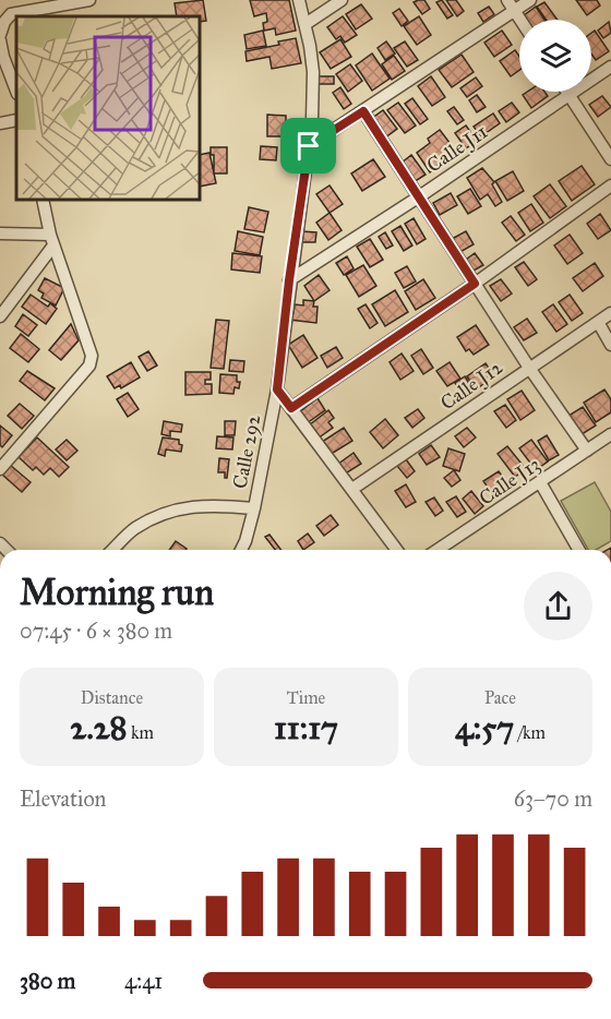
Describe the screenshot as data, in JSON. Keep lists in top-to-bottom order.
{
  "streets": {
    "street": [
      "Calle J11",
      "Calle J12",
      "Calle 292",
      "Calle J13"
    ]
  },
  "crossings": [
    ["Calle J11", "Calle 292"]
  ],
  "page": {
    "heading": ["Morning run", "07:45 · 6 × 380 m"],
    "stats": [
      ["Distance", "2.28 km"],
      ["Time", "11:17"],
      ["Pace", "4:57 /km"]
    ],
    "chart": ["Elevation", "63–70 m"],
    "list": [
      {
        "name": "380 m",
        "note": "4:41"
      }
    ]
  }
}
